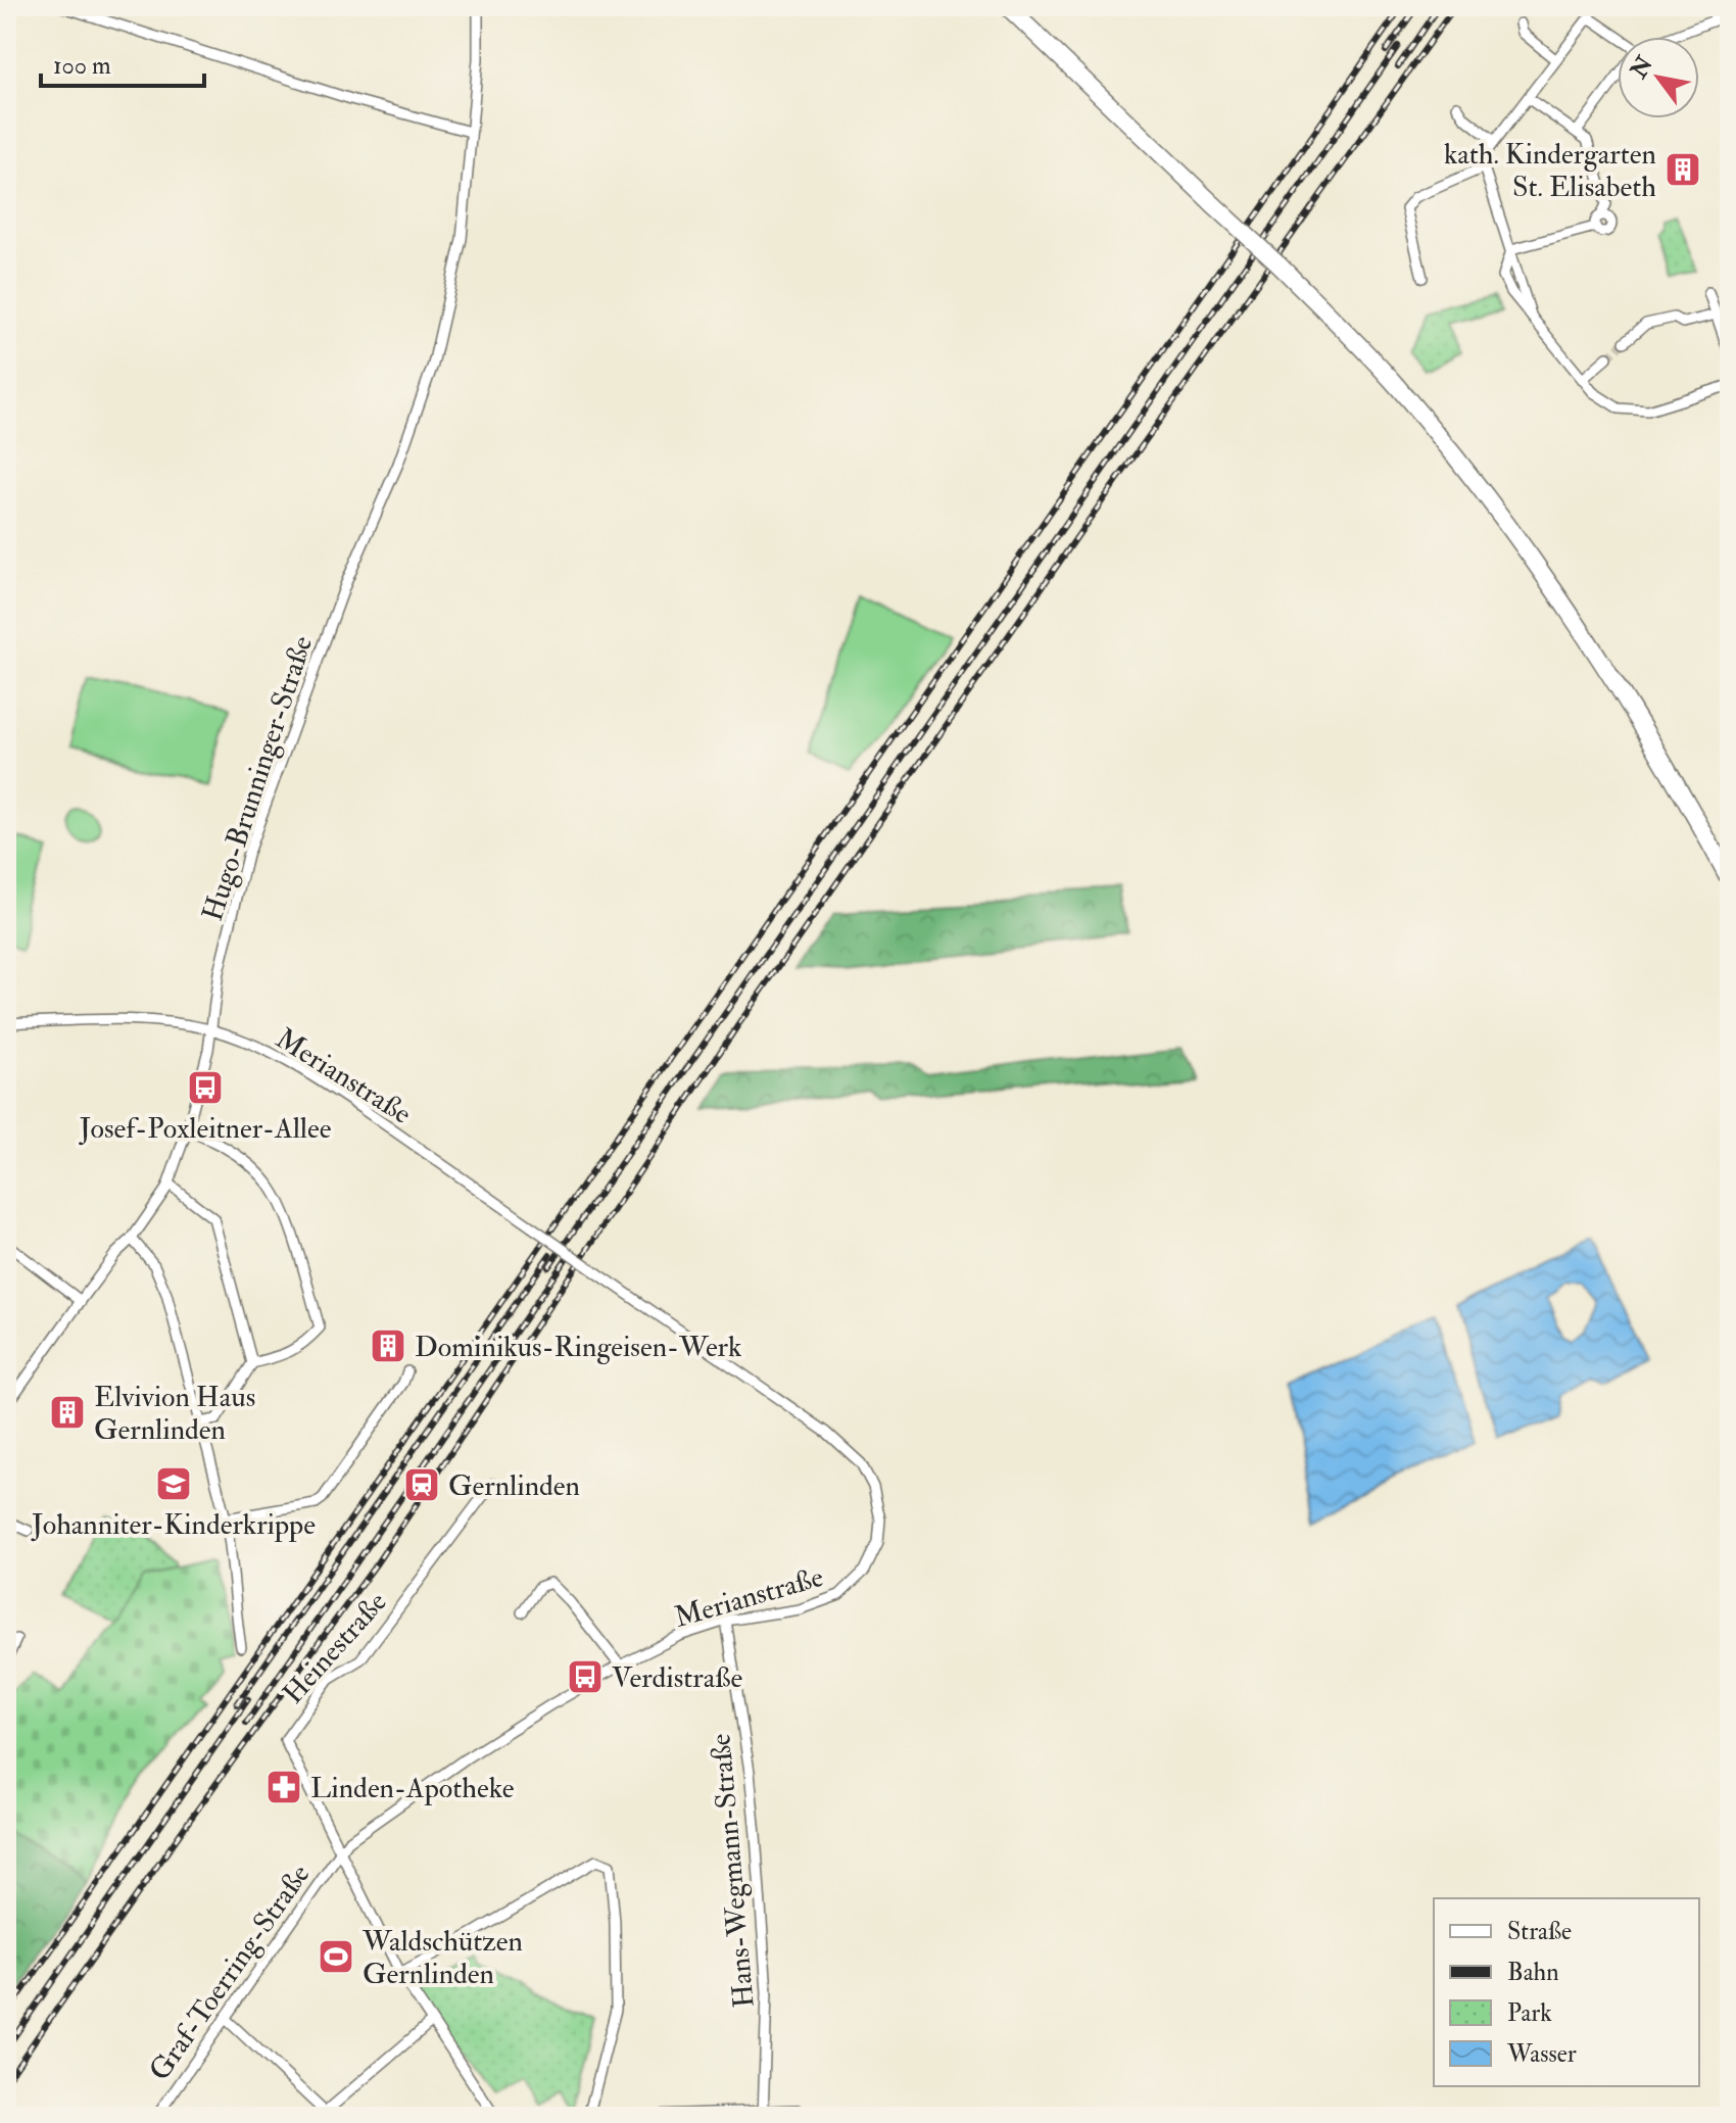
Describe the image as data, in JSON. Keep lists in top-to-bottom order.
{
  "streets": {
    "street": [
      "Hugo-Brunninger-Straße",
      "Merianstraße",
      "Heinestraße",
      "Hans-Wegmann-Straße",
      "Graf-Toerring-Straße"
    ]
  },
  "crossings": [
    ["Hugo-Brunninger-Straße", "Merianstraße"],
    ["Merianstraße", "Heinestraße"],
    ["Merianstraße", "Hans-Wegmann-Straße"],
    ["Merianstraße", "Graf-Toerring-Straße"],
    ["Heinestraße", "Graf-Toerring-Straße"]
  ],
  "places": {
    "building": ["kath. Kindergarten St. Elisabeth", "Dominikus-Ringeisen-Werk", "Elvivion Haus Gernlinden"],
    "bus stop": ["Josef-Poxleitner-Allee", "Verdistraße"],
    "school or university": ["Johanniter-Kinderkrippe"],
    "station": ["Gernlinden"],
    "pharmacy": ["Linden-Apotheke"],
    "sports": ["Waldschützen Gernlinden"]
  },
  "legend": [
    "Straße",
    "Bahn",
    "Park",
    "Wasser"
  ],
  "scale_bar": "100 m",
  "north": "top left"
}
